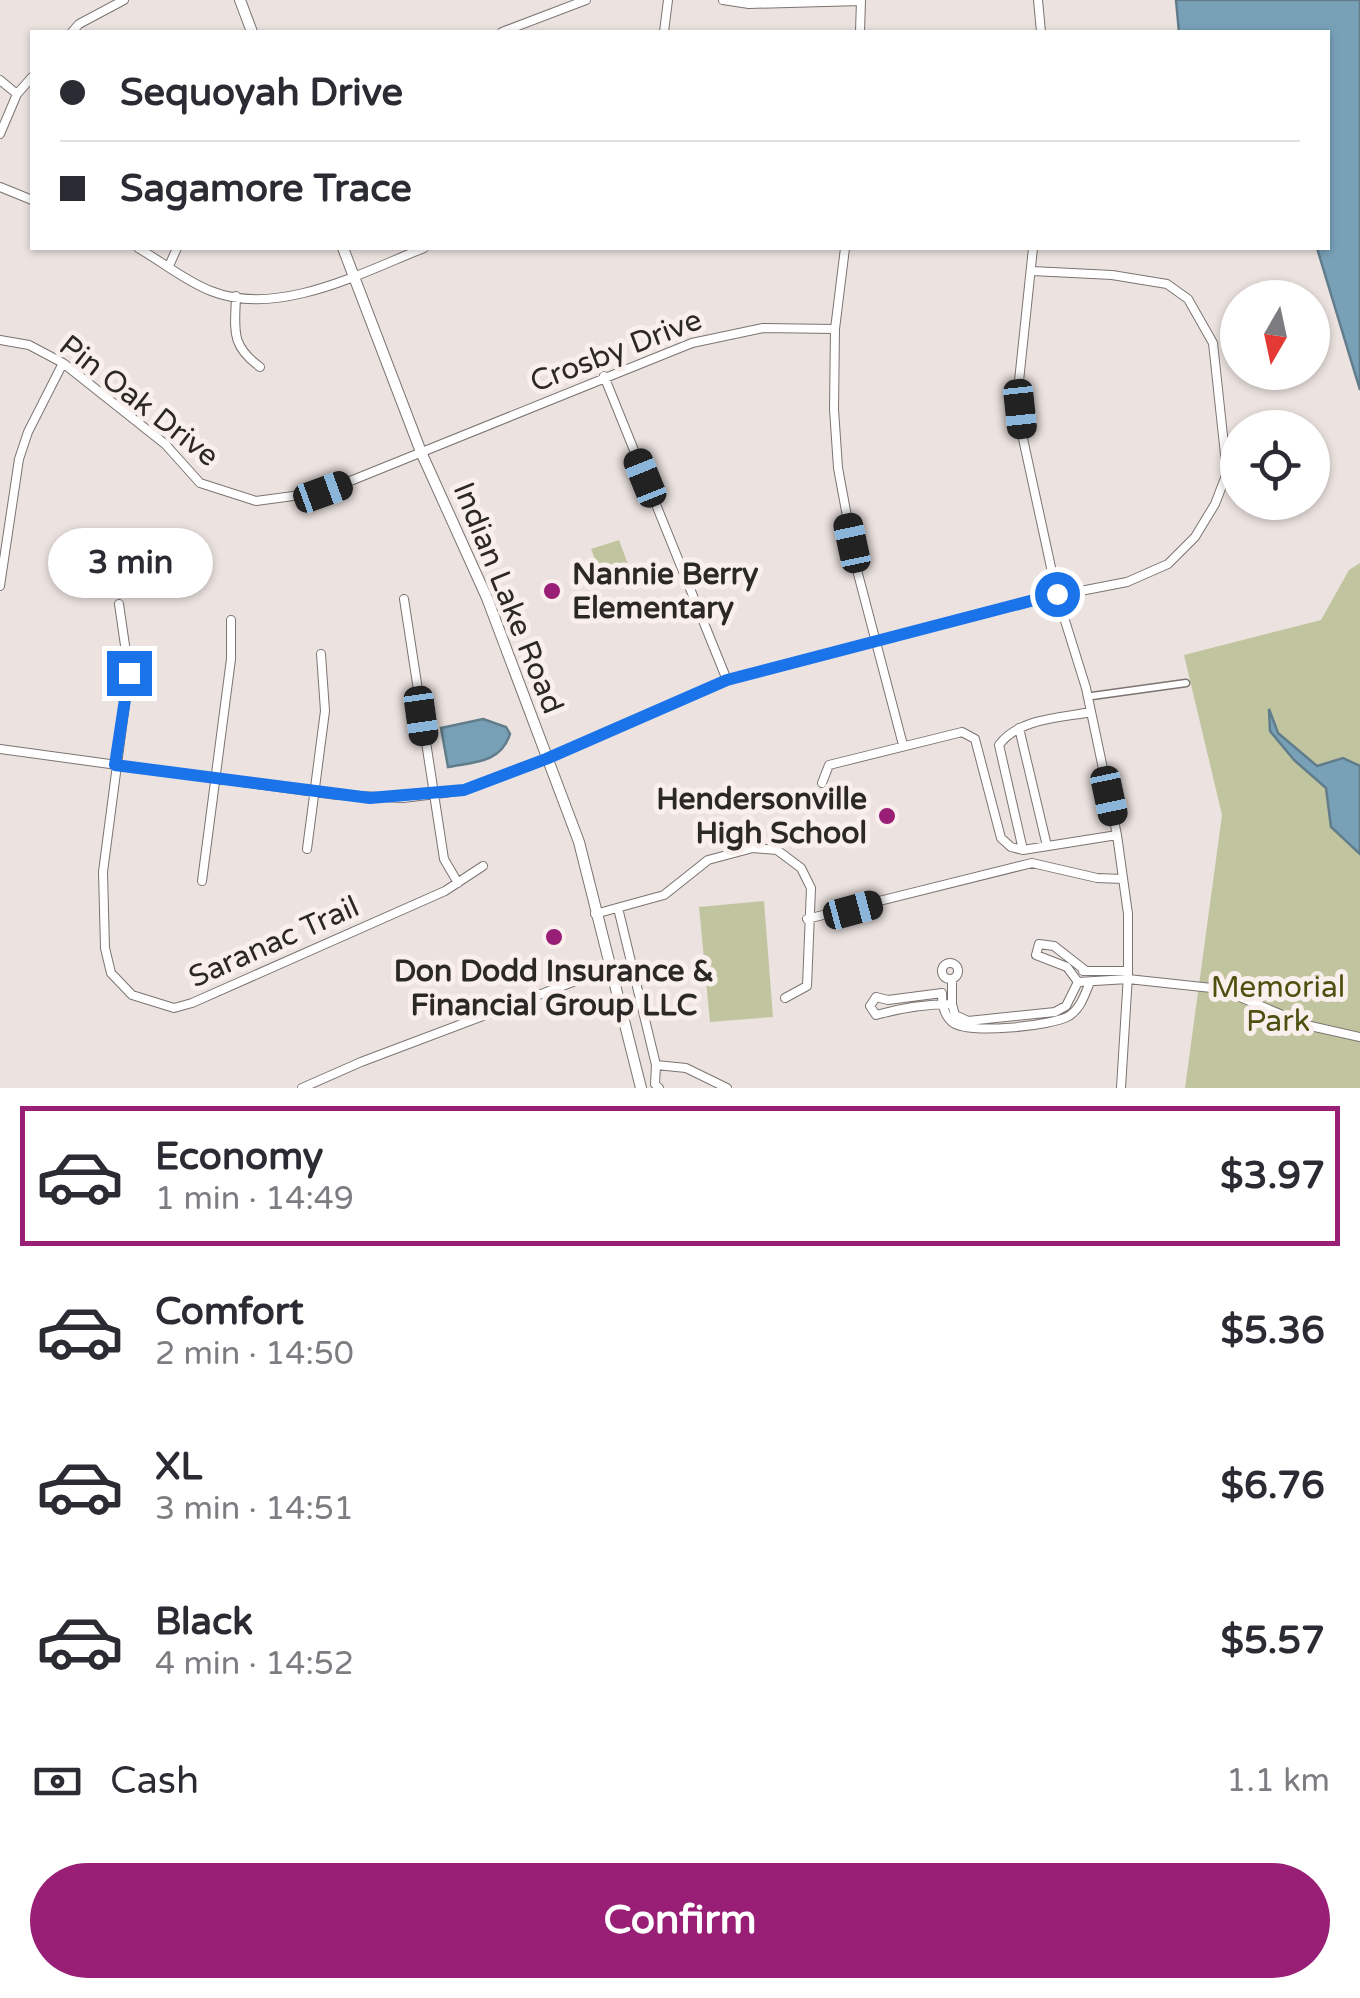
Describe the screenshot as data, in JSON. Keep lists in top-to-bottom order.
{
  "streets": {
    "street": [
      "Crosby Drive",
      "Pin Oak Drive",
      "Indian Lake Road",
      "Saranac Trail"
    ]
  },
  "crossings": [
    ["Crosby Drive", "Pin Oak Drive"],
    ["Crosby Drive", "Indian Lake Road"],
    ["Pin Oak Drive", "Indian Lake Road"]
  ],
  "parks": ["Memorial Park"],
  "places": ["Nannie Berry Elementary", "Hendersonville High School", "Don Dodd Insurance & Financial Group LLC"],
  "north": "bottom",
  "page": {
    "banner": ["Sequoyah Drive", "Sagamore Trace"],
    "bubble": "3 min",
    "list": [
      {
        "name": "Economy",
        "note": "1 min · 14:49",
        "value": "$3.97"
      },
      {
        "name": "Comfort",
        "note": "2 min · 14:50",
        "value": "$5.36"
      },
      {
        "name": "XL",
        "note": "3 min · 14:51",
        "value": "$6.76"
      },
      {
        "name": "Black",
        "note": "4 min · 14:52",
        "value": "$5.57"
      }
    ],
    "pay": ["Cash", "1.1 km"],
    "buttons": "Confirm"
  }
}
